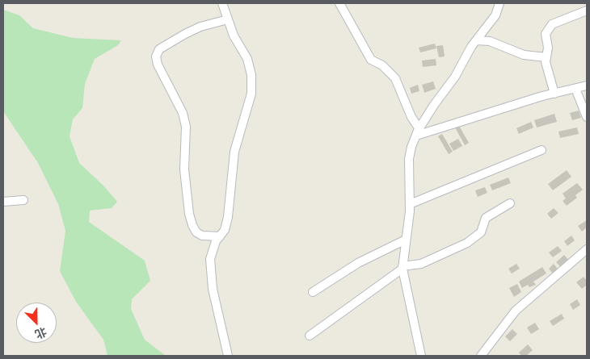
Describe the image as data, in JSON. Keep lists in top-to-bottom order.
{
  "north": "bottom right"
}
